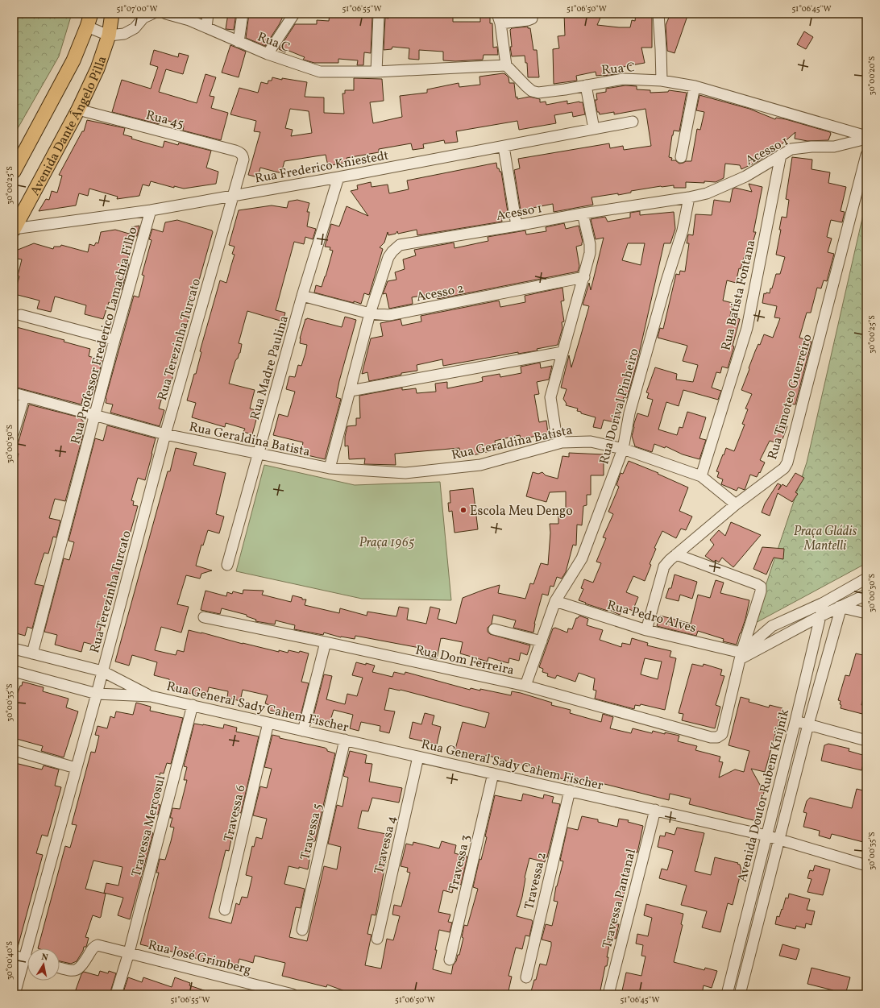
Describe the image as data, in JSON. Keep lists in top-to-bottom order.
{
  "streets": {
    "main road": ["Avenida Dante Ângelo Pilla"],
    "street": [
      "Rua C",
      "Rua 45",
      "Acesso 1",
      "Rua Frederico Kniestedt",
      "Acesso 2",
      "Rua Batista Fontana",
      "Rua Professor Frederico Lamachia Filho",
      "Rua Terezinha Turcato",
      "Rua Madre Paulina",
      "Rua Timoteo Guerreiro",
      "Rua Dorival Pinheiro",
      "Rua Geraldina Batista",
      "Rua Pedro Alves",
      "Rua Dom Ferreira",
      "Rua General Sady Cahem Fischer",
      "Avenida Doutor Rubem Knijnik",
      "Travessa 6",
      "Travessa Mercosul",
      "Travessa 5",
      "Travessa 4",
      "Travessa 3",
      "Travessa 2",
      "Travessa Pantanal",
      "Rua José Grimberg"
    ]
  },
  "crossings": [
    ["Rua C", "Acesso 1"],
    ["Rua 45", "Avenida Dante Ângelo Pilla"],
    ["Rua 45", "Rua Terezinha Turcato"],
    ["Avenida Dante Ângelo Pilla", "Rua Frederico Kniestedt"],
    ["Acesso 1", "Acesso 2"],
    ["Acesso 1", "Rua Batista Fontana"],
    ["Acesso 1", "Rua Dorival Pinheiro"],
    ["Acesso 1", "Rua Geraldina Batista"],
    ["Rua Frederico Kniestedt", "Rua Professor Frederico Lamachia Filho"],
    ["Rua Frederico Kniestedt", "Rua Terezinha Turcato"],
    ["Rua Frederico Kniestedt", "Rua Madre Paulina"],
    ["Acesso 2", "Rua Madre Paulina"],
    ["Rua Batista Fontana", "Rua Geraldina Batista"],
    ["Rua Professor Frederico Lamachia Filho", "Rua Geraldina Batista"],
    ["Rua Terezinha Turcato", "Rua Geraldina Batista"],
    ["Rua Madre Paulina", "Rua Geraldina Batista"],
    ["Rua Timoteo Guerreiro", "Rua Geraldina Batista"],
    ["Rua Timoteo Guerreiro", "Rua Pedro Alves"],
    ["Rua Dorival Pinheiro", "Rua Geraldina Batista"],
    ["Rua Dorival Pinheiro", "Rua Pedro Alves"],
    ["Rua Dorival Pinheiro", "Rua Dom Ferreira"],
    ["Rua Pedro Alves", "Rua Dom Ferreira"],
    ["Rua General Sady Cahem Fischer", "Avenida Doutor Rubem Knijnik"],
    ["Rua General Sady Cahem Fischer", "Travessa 6"],
    ["Rua General Sady Cahem Fischer", "Travessa Mercosul"],
    ["Rua General Sady Cahem Fischer", "Travessa 5"],
    ["Rua General Sady Cahem Fischer", "Travessa 4"],
    ["Rua General Sady Cahem Fischer", "Travessa 3"],
    ["Rua General Sady Cahem Fischer", "Travessa 2"],
    ["Rua General Sady Cahem Fischer", "Travessa Pantanal"],
    ["Travessa Mercosul", "Rua José Grimberg"]
  ],
  "parks": ["Praça Gládis Mantelli", "Praça 1965"],
  "places": ["Escola Meu Dengo"],
  "north": "top",
  "coordinates": [
    "51°07'00\"W",
    "51°06'55\"W",
    "51°06'50\"W",
    "51°06'45\"W",
    "30°00'20\"S",
    "30°00'25\"S",
    "30°00'30\"S",
    "30°00'35\"S",
    "30°00'40\"S"
  ]
}
